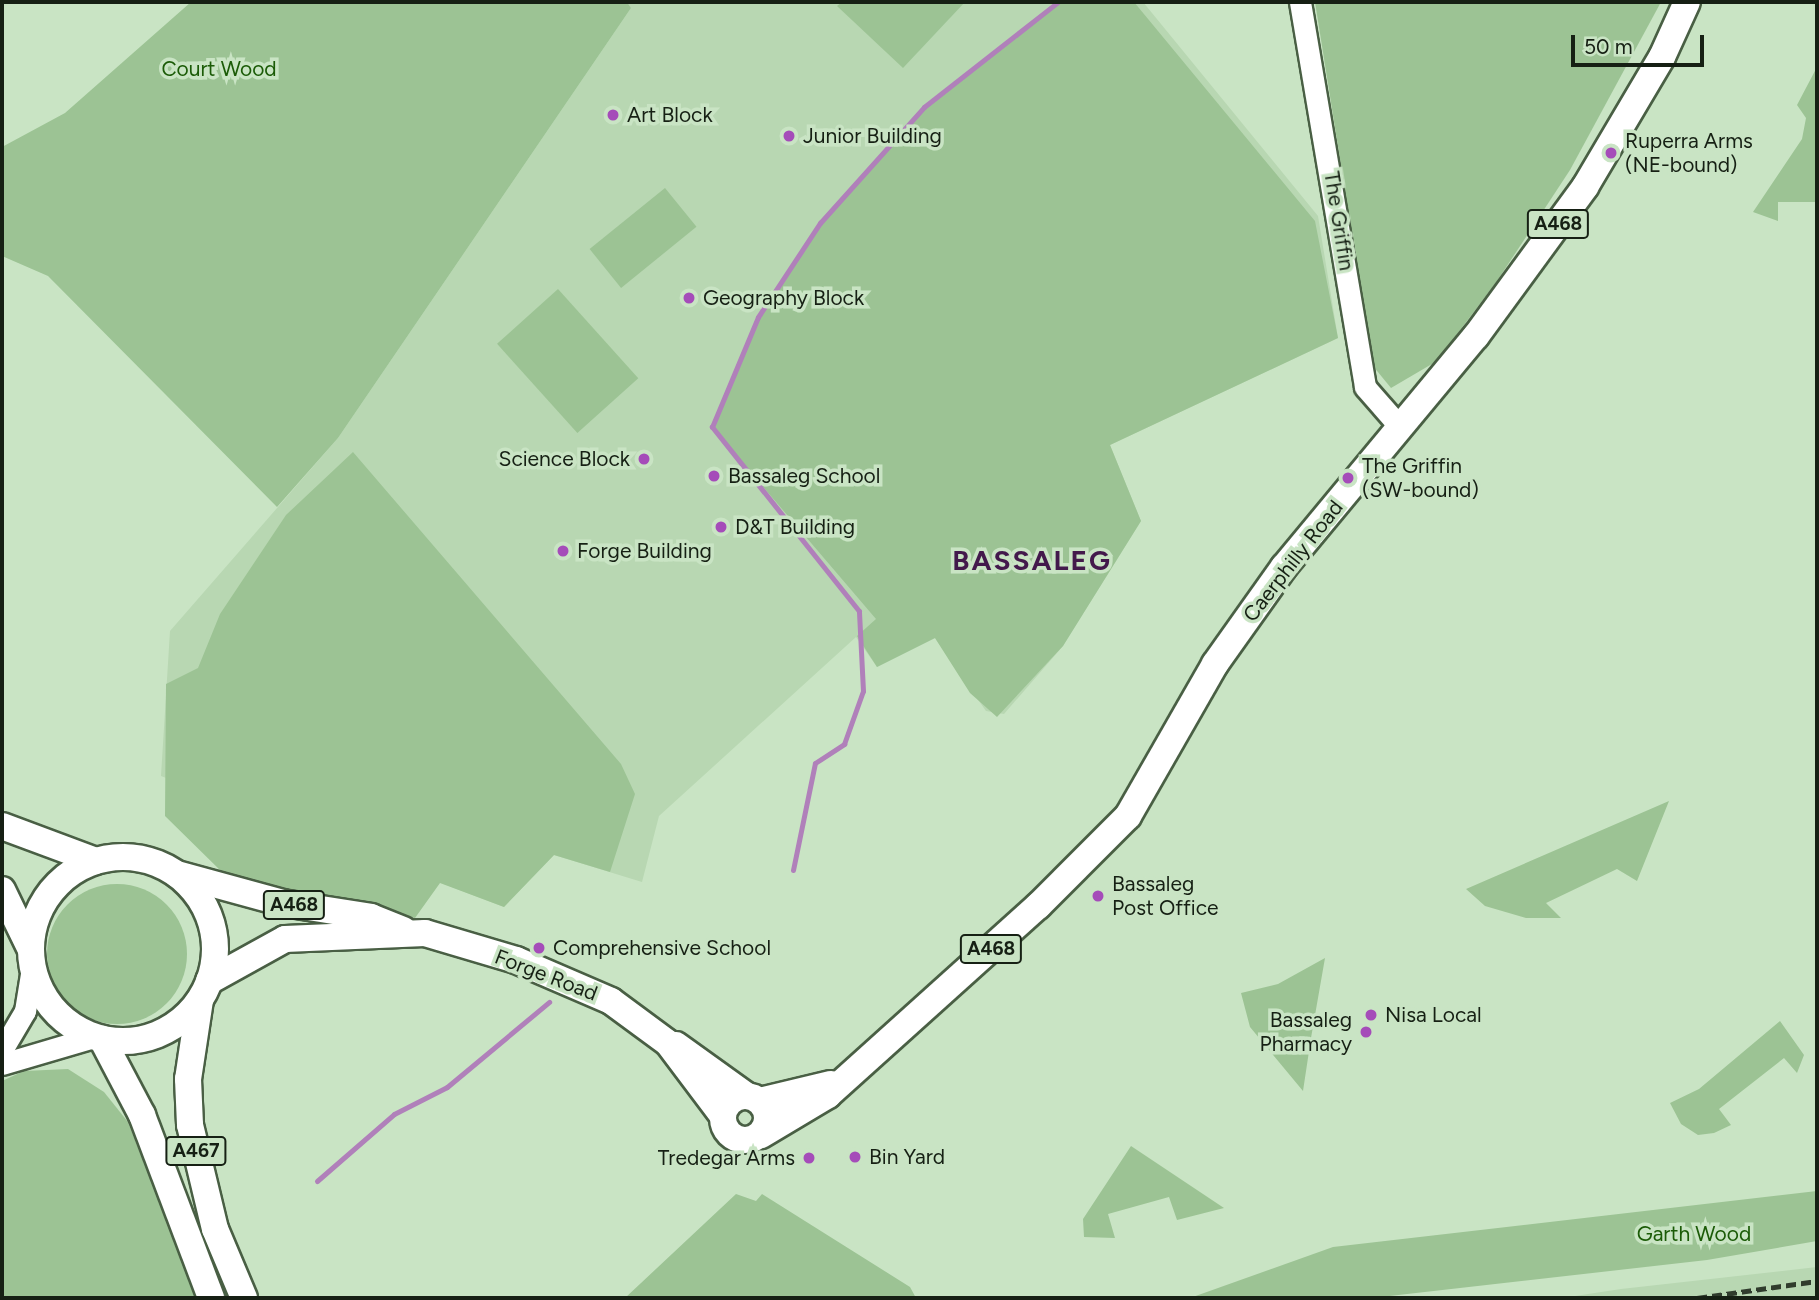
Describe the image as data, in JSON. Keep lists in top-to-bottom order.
{
  "streets": {
    "main road": [
      "A468",
      "Caerphilly Road",
      "Forge Road",
      "A467"
    ],
    "street": ["The Griffin"]
  },
  "crossings": [
    ["The Griffin", "Caerphilly Road"],
    ["Caerphilly Road", "Forge Road"],
    ["Forge Road", "A467"]
  ],
  "districts": ["BASSALEG"],
  "parks": ["Court Wood", "Garth Wood"],
  "places": [
    "Art Block",
    "Junior Building",
    "Ruperra Arms (NE-bound)",
    "Geography Block",
    "Science Block",
    "Bassaleg School",
    "The Griffin (SW-bound)",
    "D&T Building",
    "Forge Building",
    "Bassaleg Post Office",
    "Comprehensive School",
    "Nisa Local",
    "Bassaleg Pharmacy",
    "Bin Yard",
    "Tredegar Arms"
  ],
  "scale_bar": "50 m"
}
